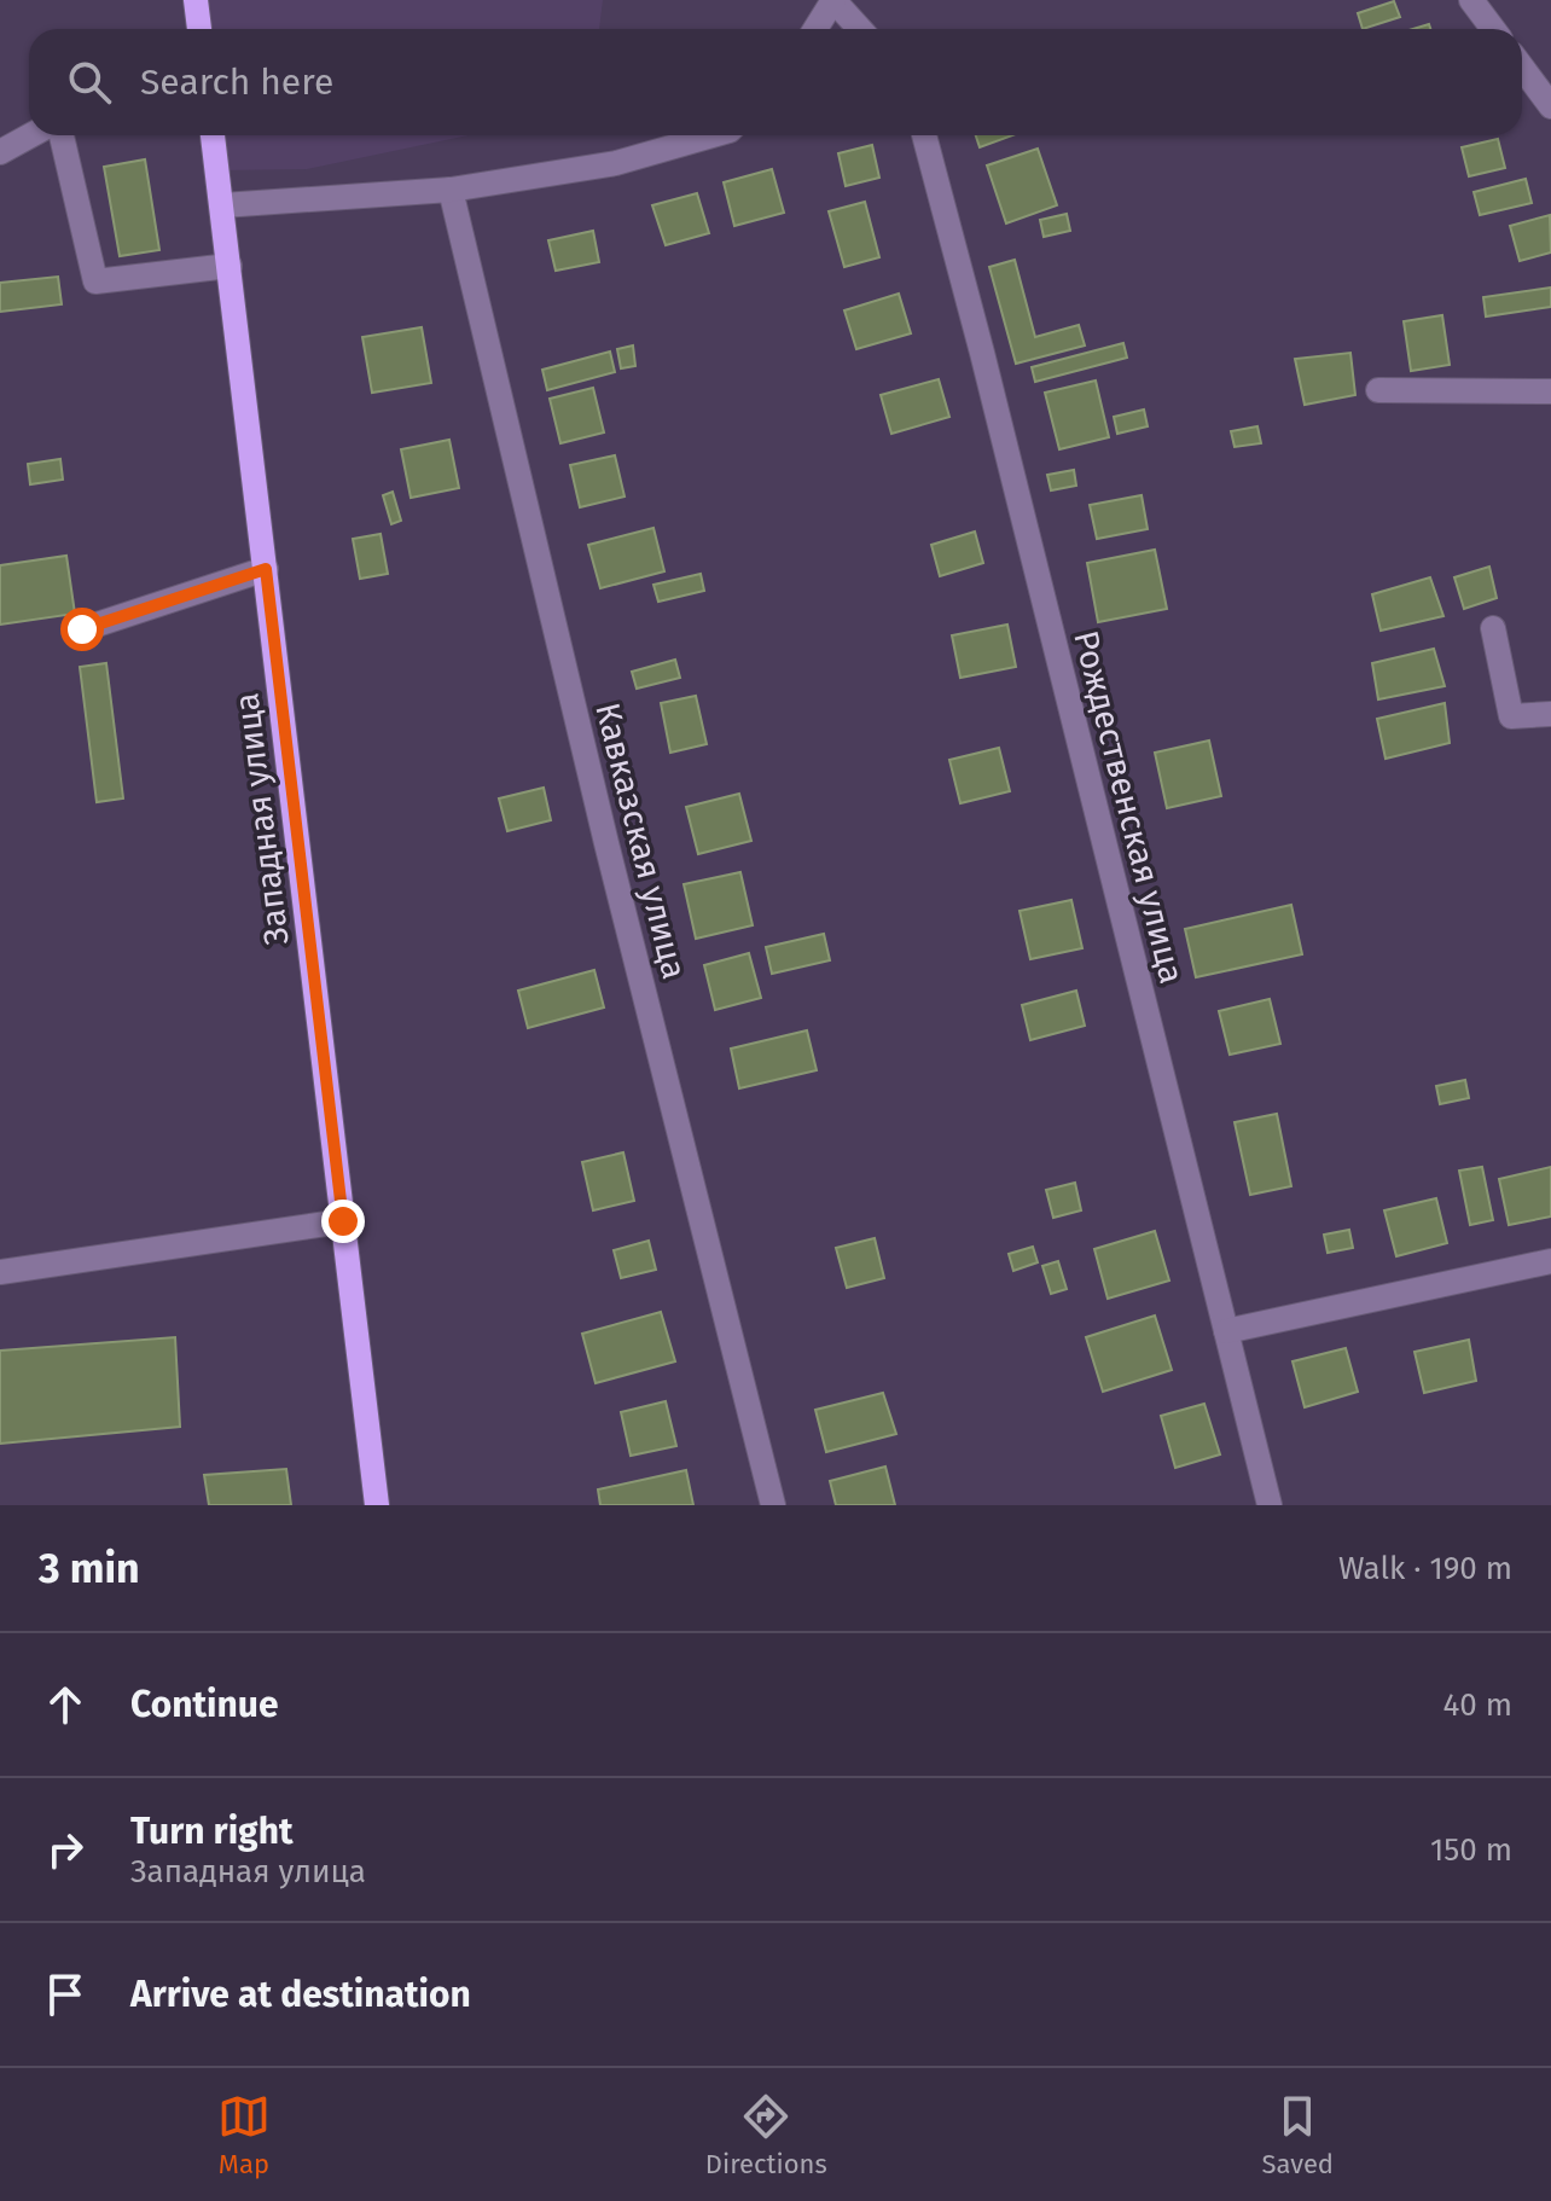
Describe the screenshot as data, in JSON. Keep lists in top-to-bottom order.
{
  "streets": {
    "main road": ["Западная улица"],
    "street": ["Рождественская улица", "Кавказская улица"]
  },
  "page": {
    "search": "Search here",
    "heading": ["3 min", "Walk · 190 m"],
    "list": [
      ["Continue", "40 m"],
      ["Turn right", "Западная улица", "150 m"],
      "Arrive at destination"
    ],
    "nav": ["Map", "Directions", "Saved"]
  }
}
